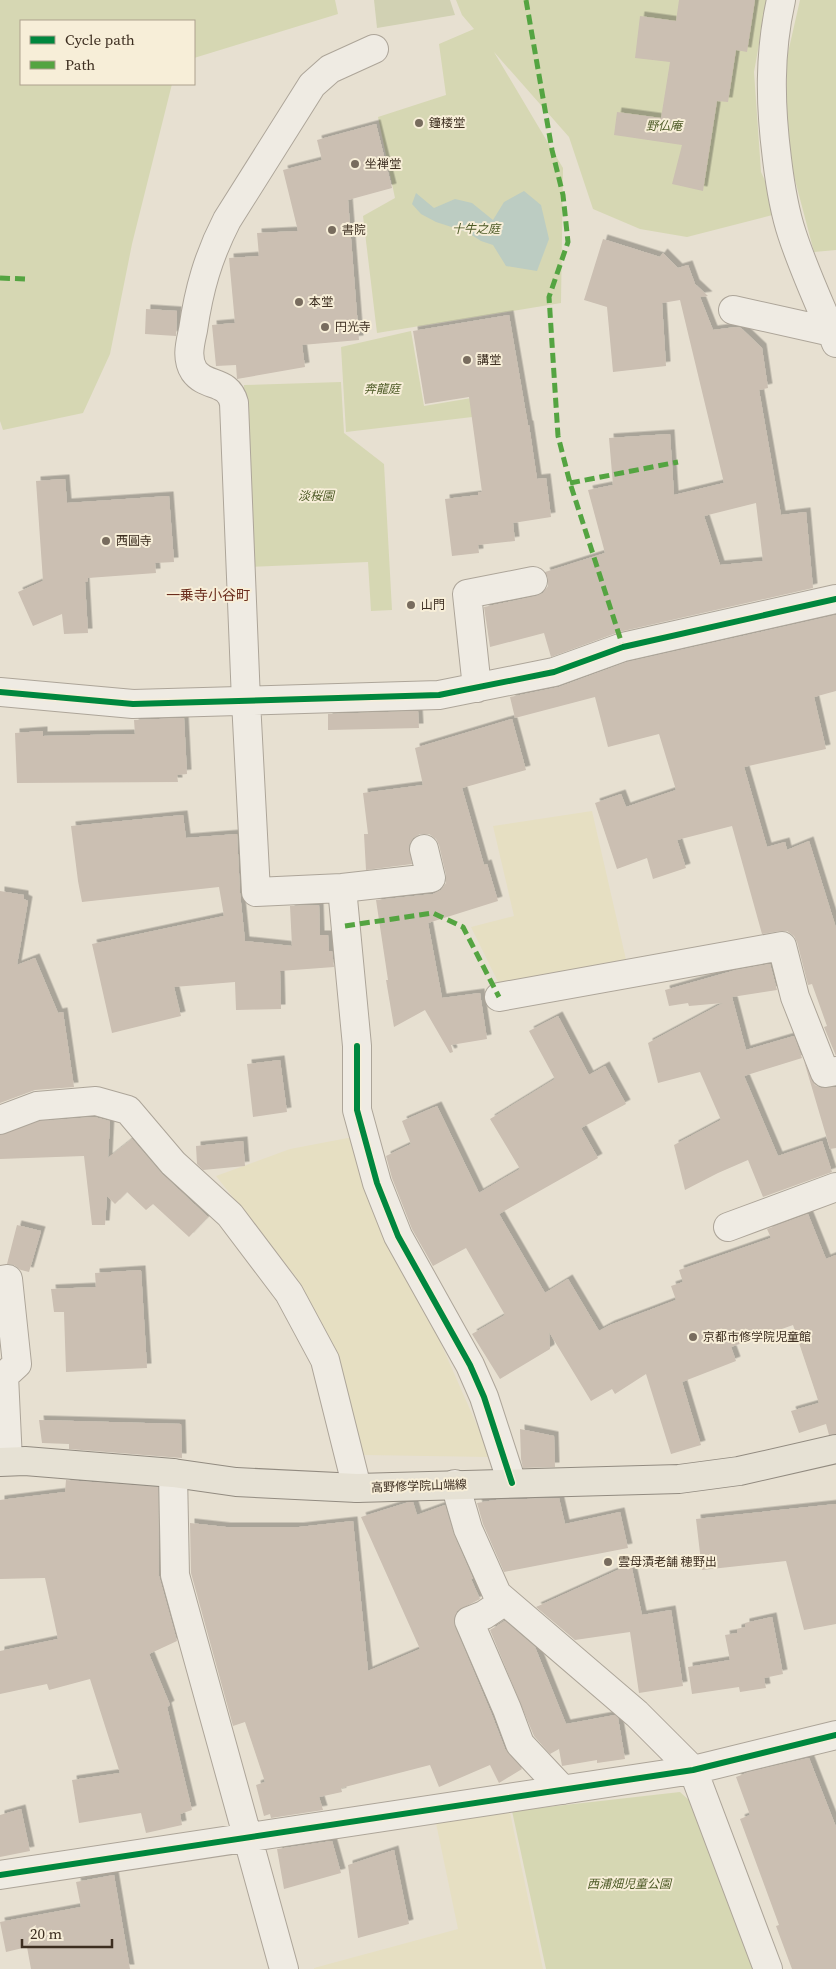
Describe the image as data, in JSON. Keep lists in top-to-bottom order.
{
  "streets": {
    "main road": ["高野修学院山端線"]
  },
  "districts": ["一乗寺小谷町"],
  "parks": [
    "野仏庵",
    "十牛之庭",
    "奔龍庭",
    "淡桜園",
    "西浦畑児童公園"
  ],
  "places": [
    "鐘楼堂",
    "坐禅堂",
    "書院",
    "本堂",
    "円光寺",
    "講堂",
    "西圓寺",
    "山門",
    "京都市修学院児童館",
    "雲母漬老舗 穂野出"
  ],
  "legend": ["Cycle path", "Path"],
  "scale_bar": "20 m"
}
